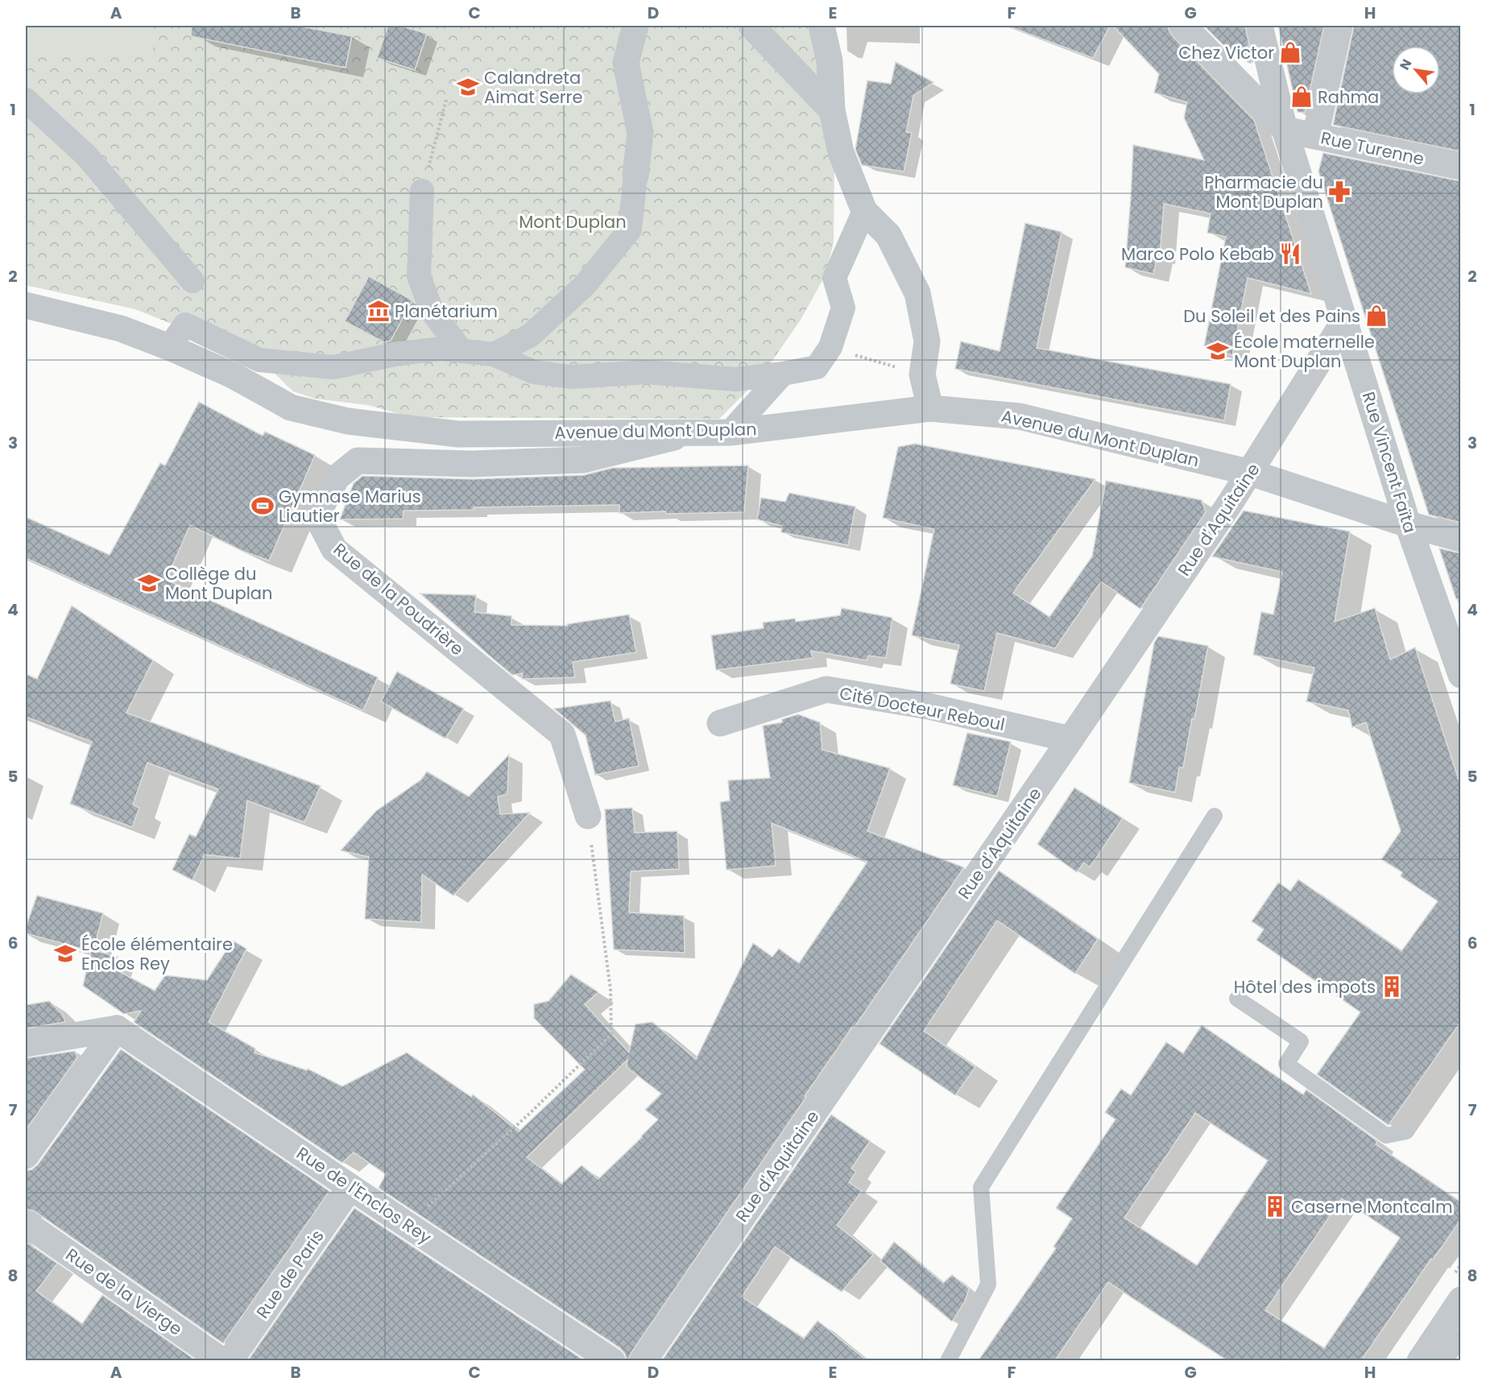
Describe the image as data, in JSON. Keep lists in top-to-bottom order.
{
  "streets": {
    "street": [
      "Rue Turenne",
      "Avenue du Mont Duplan",
      "Rue Vincent Faïta",
      "Rue d'Aquitaine",
      "Rue de la Poudrière",
      "Cité Docteur Reboul",
      "Rue de l'Enclos Rey",
      "Rue de Paris",
      "Rue de la Vierge"
    ]
  },
  "crossings": [
    ["Rue Turenne", "Rue Vincent Faïta"],
    ["Avenue du Mont Duplan", "Rue Vincent Faïta"],
    ["Avenue du Mont Duplan", "Rue d'Aquitaine"],
    ["Avenue du Mont Duplan", "Rue de la Poudrière"],
    ["Rue Vincent Faïta", "Rue d'Aquitaine"],
    ["Rue d'Aquitaine", "Cité Docteur Reboul"],
    ["Rue de l'Enclos Rey", "Rue de Paris"]
  ],
  "parks": ["Mont Duplan"],
  "places": {
    "shop": ["Chez Victor", "Rahma", "Du Soleil et des Pains"],
    "school or university": [
      "Calandreta Aimat Serre",
      "École maternelle Mont Duplan",
      "Collège du Mont Duplan",
      "École élémentaire Enclos Rey"
    ],
    "pharmacy": ["Pharmacie du Mont Duplan"],
    "restaurant": ["Marco Polo Kebab"],
    "museum": ["Planétarium"],
    "sports": ["Gymnase Marius Liautier"],
    "building": ["Hôtel des impots", "Caserne Montcalm"]
  },
  "north": "top left",
  "grid": {
    "columns": [
      "A",
      "B",
      "C",
      "D",
      "E",
      "F",
      "G",
      "H"
    ],
    "rows": [
      "1",
      "2",
      "3",
      "4",
      "5",
      "6",
      "7",
      "8"
    ]
  }
}
